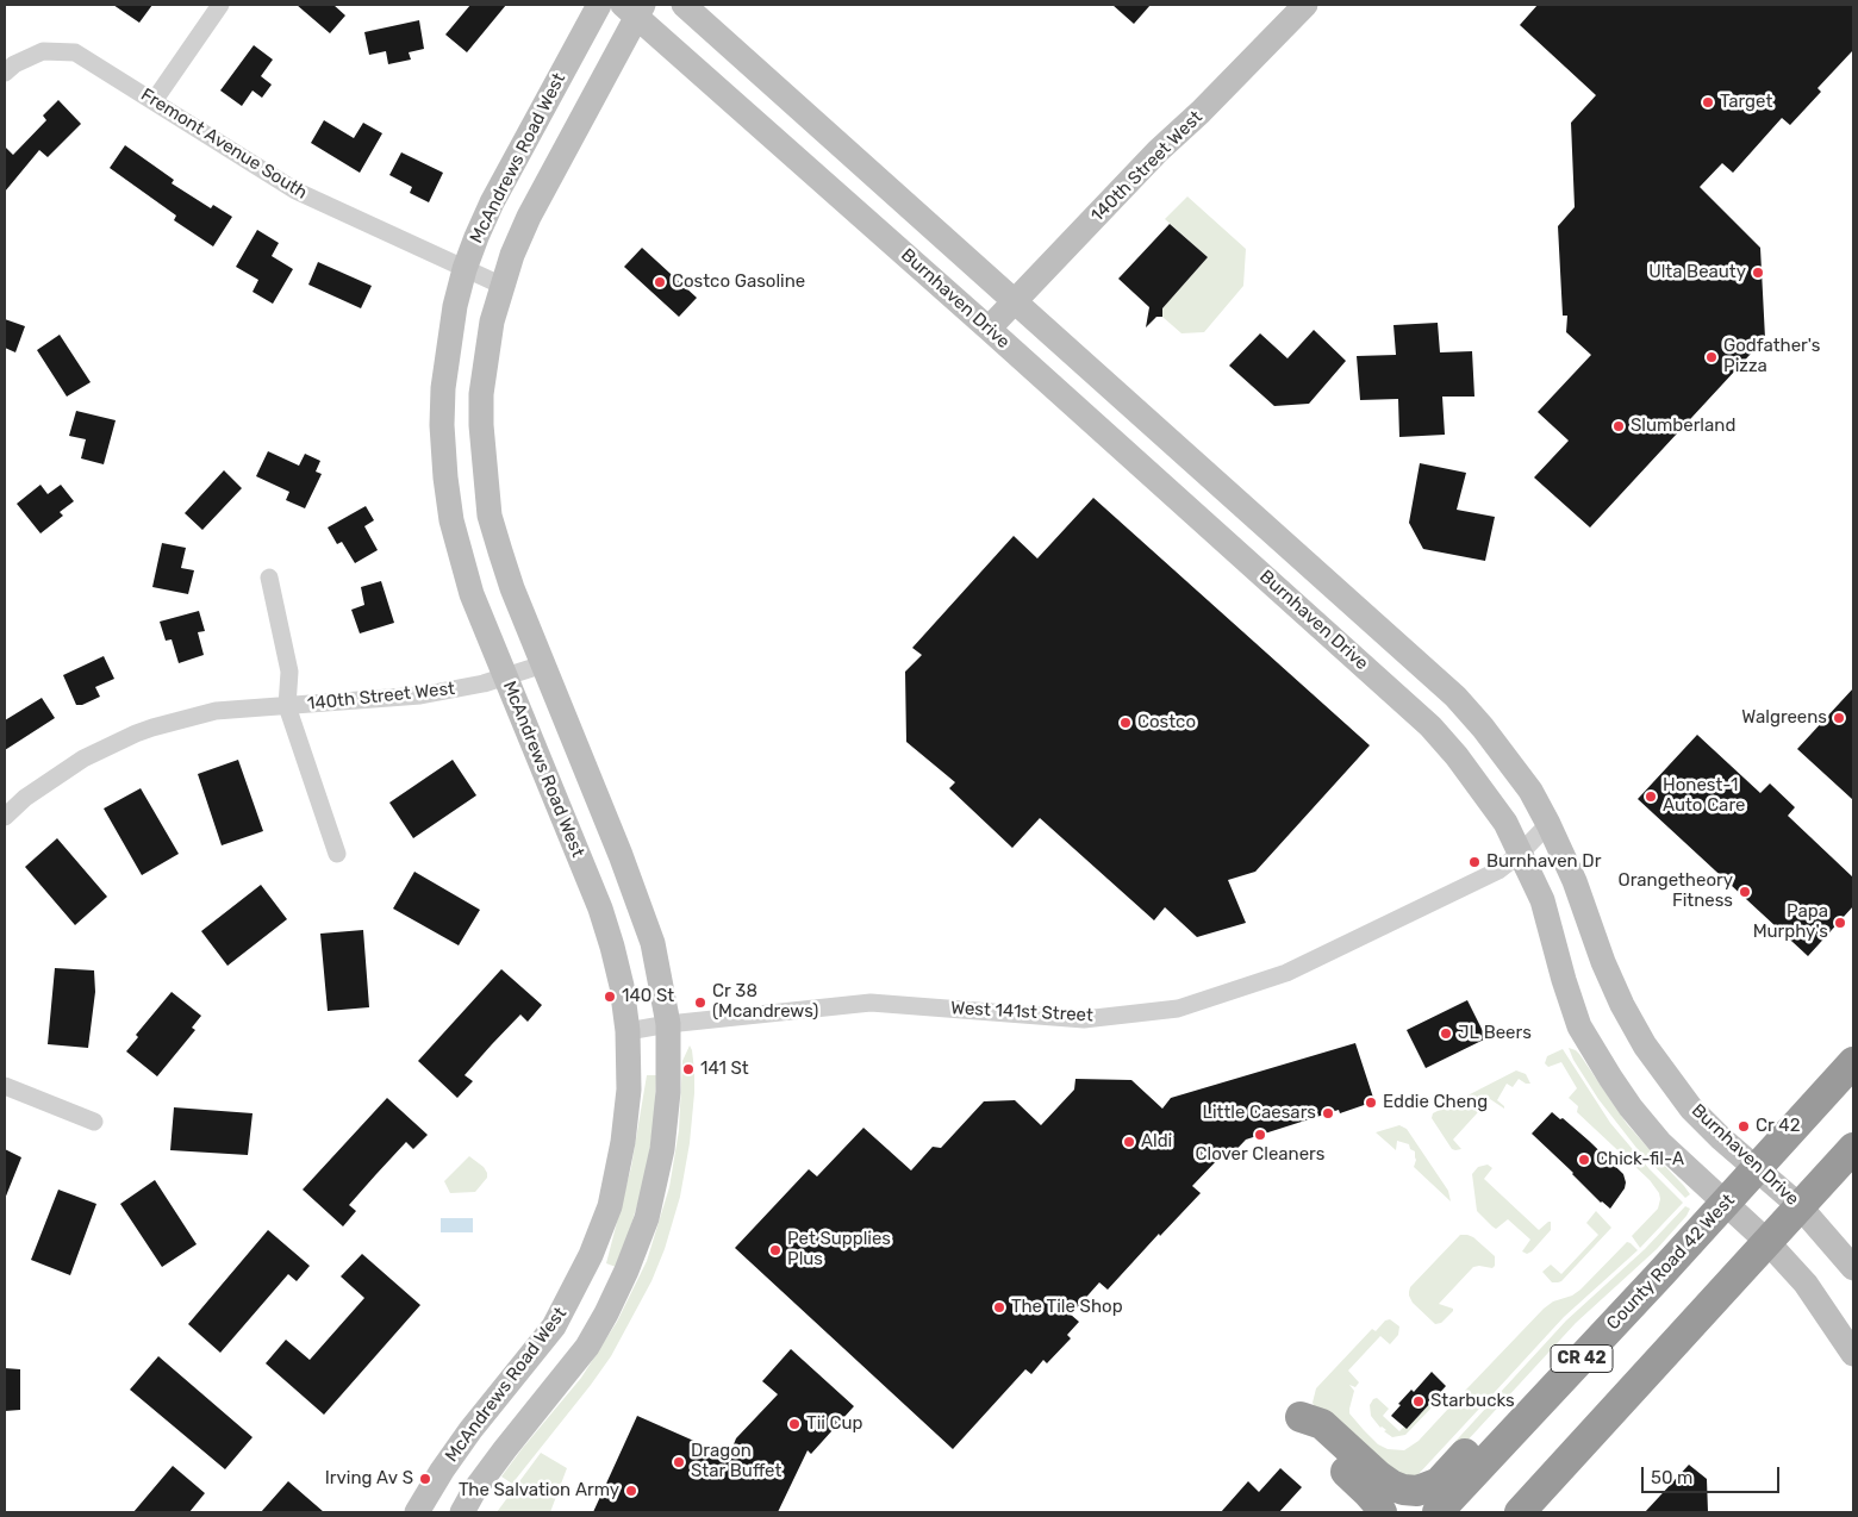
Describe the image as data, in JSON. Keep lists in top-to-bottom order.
{
  "streets": {
    "highway": ["County Road 42 West", "CR 42"],
    "street": [
      "Fremont Avenue South",
      "McAndrews Road West",
      "140th Street West",
      "Burnhaven Drive",
      "West 141st Street"
    ]
  },
  "crossings": [
    ["Fremont Avenue South", "McAndrews Road West"],
    ["McAndrews Road West", "140th Street West"],
    ["McAndrews Road West", "Burnhaven Drive"],
    ["McAndrews Road West", "West 141st Street"],
    ["140th Street West", "Burnhaven Drive"],
    ["Burnhaven Drive", "West 141st Street"],
    ["Burnhaven Drive", "County Road 42 West"],
    ["Burnhaven Drive", "CR 42"]
  ],
  "places": [
    "Target",
    "Ulta Beauty",
    "Costco Gasoline",
    "Godfather's Pizza",
    "Slumberland",
    "Walgreens",
    "Costco",
    "Honest-1 Auto Care",
    "Burnhaven Dr",
    "Orangetheory Fitness",
    "Papa Murphy's",
    "140 St",
    "Cr 38 (Mcandrews)",
    "JL Beers",
    "141 St",
    "Eddie Cheng",
    "Little Caesars",
    "Cr 42",
    "Clover Cleaners",
    "Aldi",
    "Chick-fil-A",
    "Pet Supplies Plus",
    "The Tile Shop",
    "Starbucks",
    "Tii Cup",
    "Dragon Star Buffet",
    "Irving Av S",
    "The Salvation Army"
  ],
  "scale_bar": "50 m"
}
